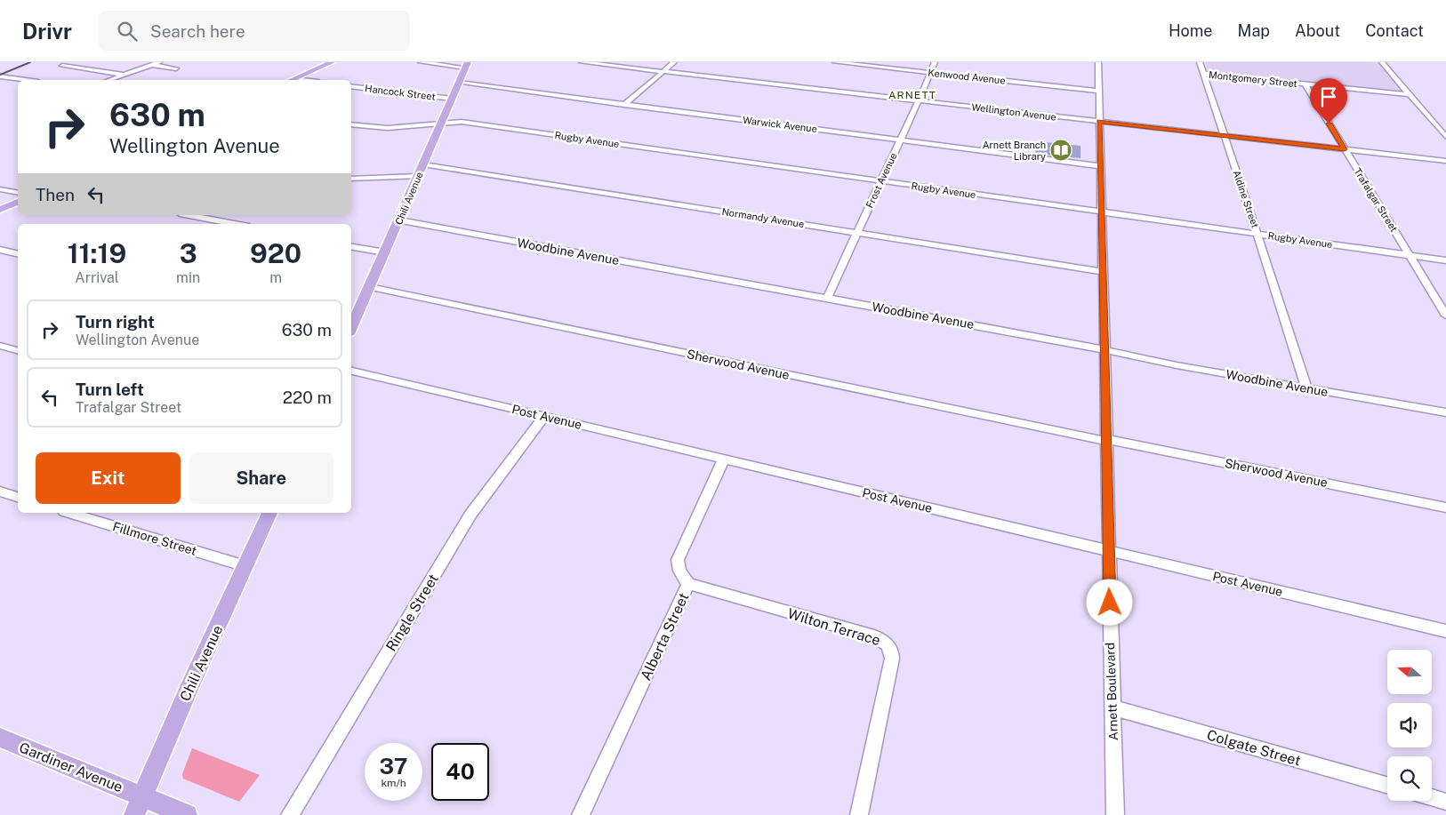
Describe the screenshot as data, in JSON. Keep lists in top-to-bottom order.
{
  "streets": {
    "main road": ["Chili Avenue", "Gardiner Avenue"],
    "street": [
      "Kenwood Avenue",
      "Montgomery Street",
      "Hancock Street",
      "Wellington Avenue",
      "Warwick Avenue",
      "Rugby Avenue",
      "Frost Avenue",
      "Aldine Street",
      "Trafalgar Street",
      "Normandy Avenue",
      "Woodbine Avenue",
      "Sherwood Avenue",
      "Post Avenue",
      "Fillmore Street",
      "Ringle Street",
      "Wilton Terrace",
      "Alberta Street",
      "Arnett Boulevard",
      "Colgate Street"
    ]
  },
  "crossings": [
    ["Kenwood Avenue", "Frost Avenue"],
    ["Kenwood Avenue", "Arnett Boulevard"],
    ["Montgomery Street", "Aldine Street"],
    ["Montgomery Street", "Trafalgar Street"],
    ["Hancock Street", "Chili Avenue"],
    ["Wellington Avenue", "Frost Avenue"],
    ["Wellington Avenue", "Aldine Street"],
    ["Wellington Avenue", "Trafalgar Street"],
    ["Wellington Avenue", "Arnett Boulevard"],
    ["Warwick Avenue", "Frost Avenue"],
    ["Warwick Avenue", "Chili Avenue"],
    ["Warwick Avenue", "Arnett Boulevard"],
    ["Rugby Avenue", "Frost Avenue"],
    ["Rugby Avenue", "Chili Avenue"],
    ["Rugby Avenue", "Aldine Street"],
    ["Rugby Avenue", "Trafalgar Street"],
    ["Rugby Avenue", "Arnett Boulevard"],
    ["Frost Avenue", "Normandy Avenue"],
    ["Frost Avenue", "Woodbine Avenue"],
    ["Chili Avenue", "Normandy Avenue"],
    ["Chili Avenue", "Woodbine Avenue"],
    ["Chili Avenue", "Sherwood Avenue"],
    ["Chili Avenue", "Fillmore Street"],
    ["Chili Avenue", "Gardiner Avenue"],
    ["Aldine Street", "Woodbine Avenue"],
    ["Normandy Avenue", "Arnett Boulevard"],
    ["Woodbine Avenue", "Arnett Boulevard"],
    ["Sherwood Avenue", "Arnett Boulevard"],
    ["Post Avenue", "Ringle Street"],
    ["Post Avenue", "Alberta Street"],
    ["Post Avenue", "Arnett Boulevard"],
    ["Wilton Terrace", "Alberta Street"],
    ["Arnett Boulevard", "Colgate Street"]
  ],
  "districts": ["ARNETT"],
  "places": {
    "library": ["Arnett Branch Library"]
  },
  "north": "left",
  "page": {
    "header": "Drivr",
    "search": "Search here",
    "nav": [
      "Home",
      "Map",
      "About",
      "Contact"
    ],
    "turn": ["630 m", "Wellington Avenue"],
    "then": "Then",
    "eta": [
      "11:19",
      "Arrival",
      "3",
      "min",
      "920",
      "m"
    ],
    "list": [
      {
        "name": "Turn right",
        "note": "Wellington Avenue",
        "value": "630 m"
      },
      {
        "name": "Turn left",
        "note": "Trafalgar Street",
        "value": "220 m"
      }
    ],
    "buttons": ["Exit", "Share"],
    "speed": "37 km/h",
    "limit": "40"
  }
}
